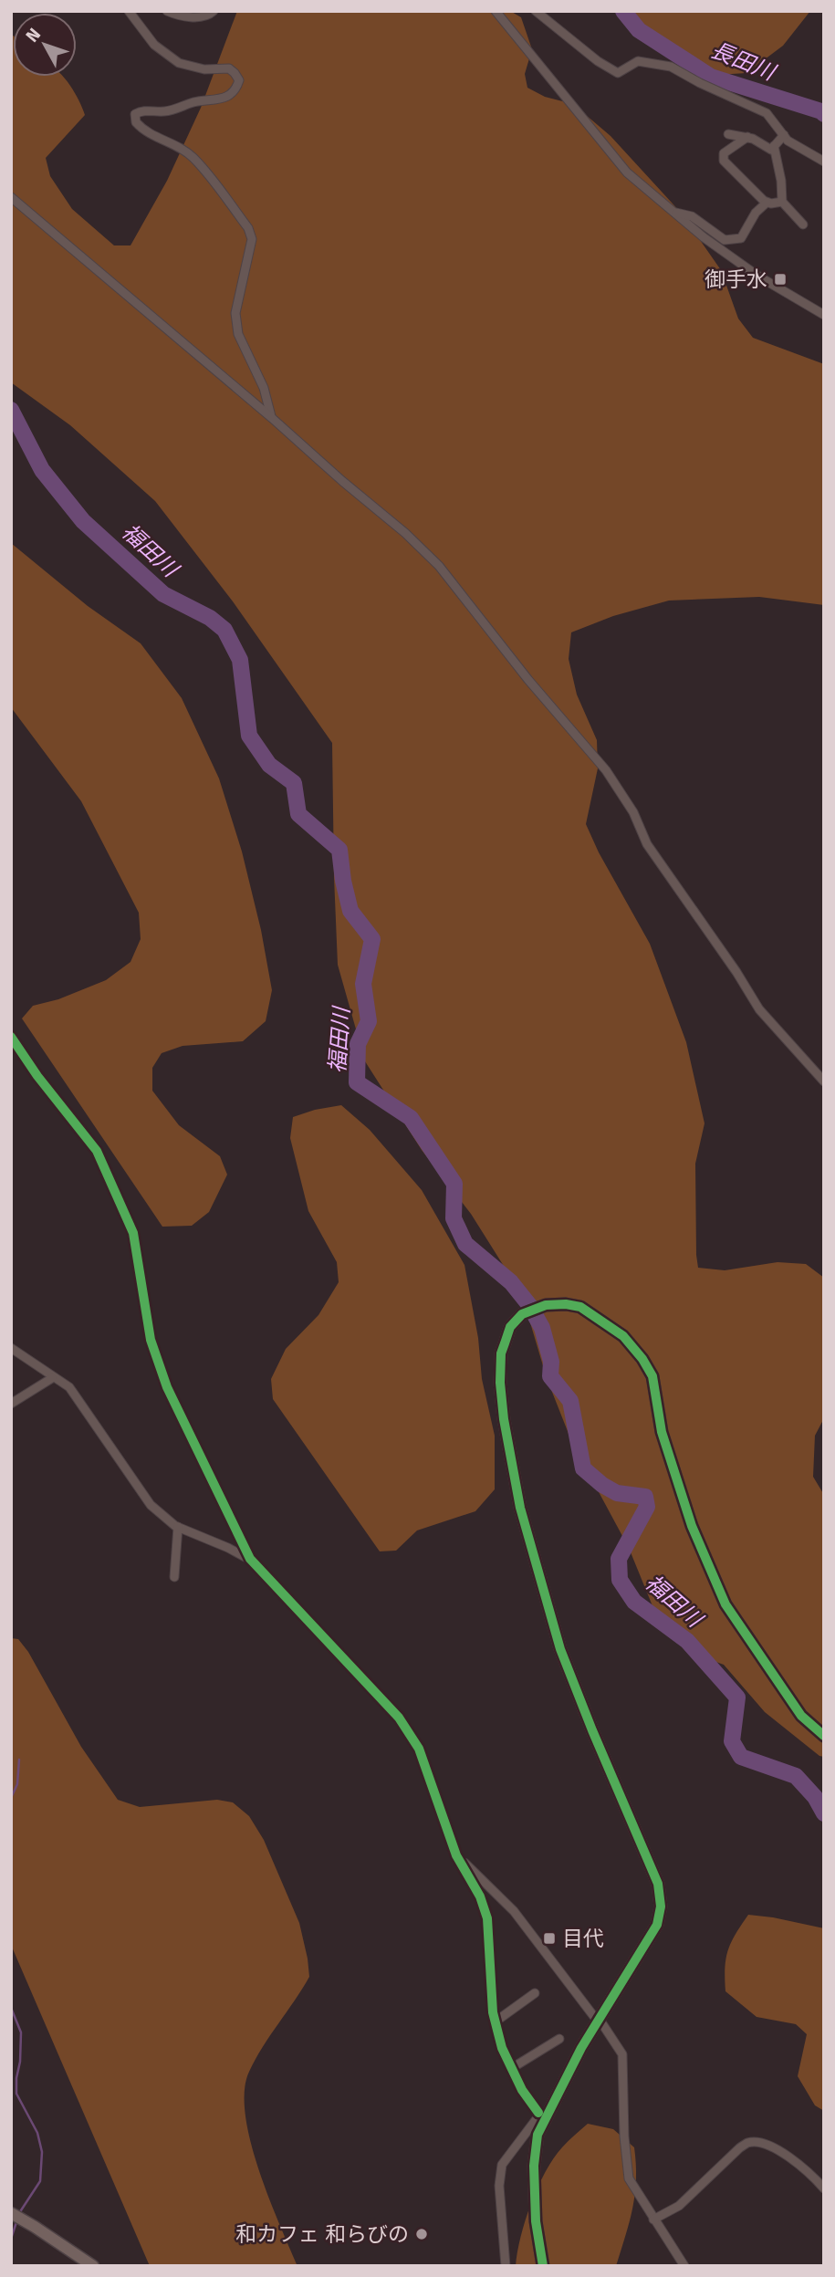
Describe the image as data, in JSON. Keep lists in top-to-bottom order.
{
  "water": ["長田川", "福田川"],
  "places": {
    "transit": ["御手水", "目代"],
    "other": ["和カフェ 和らびの"]
  },
  "north": "top left"
}
